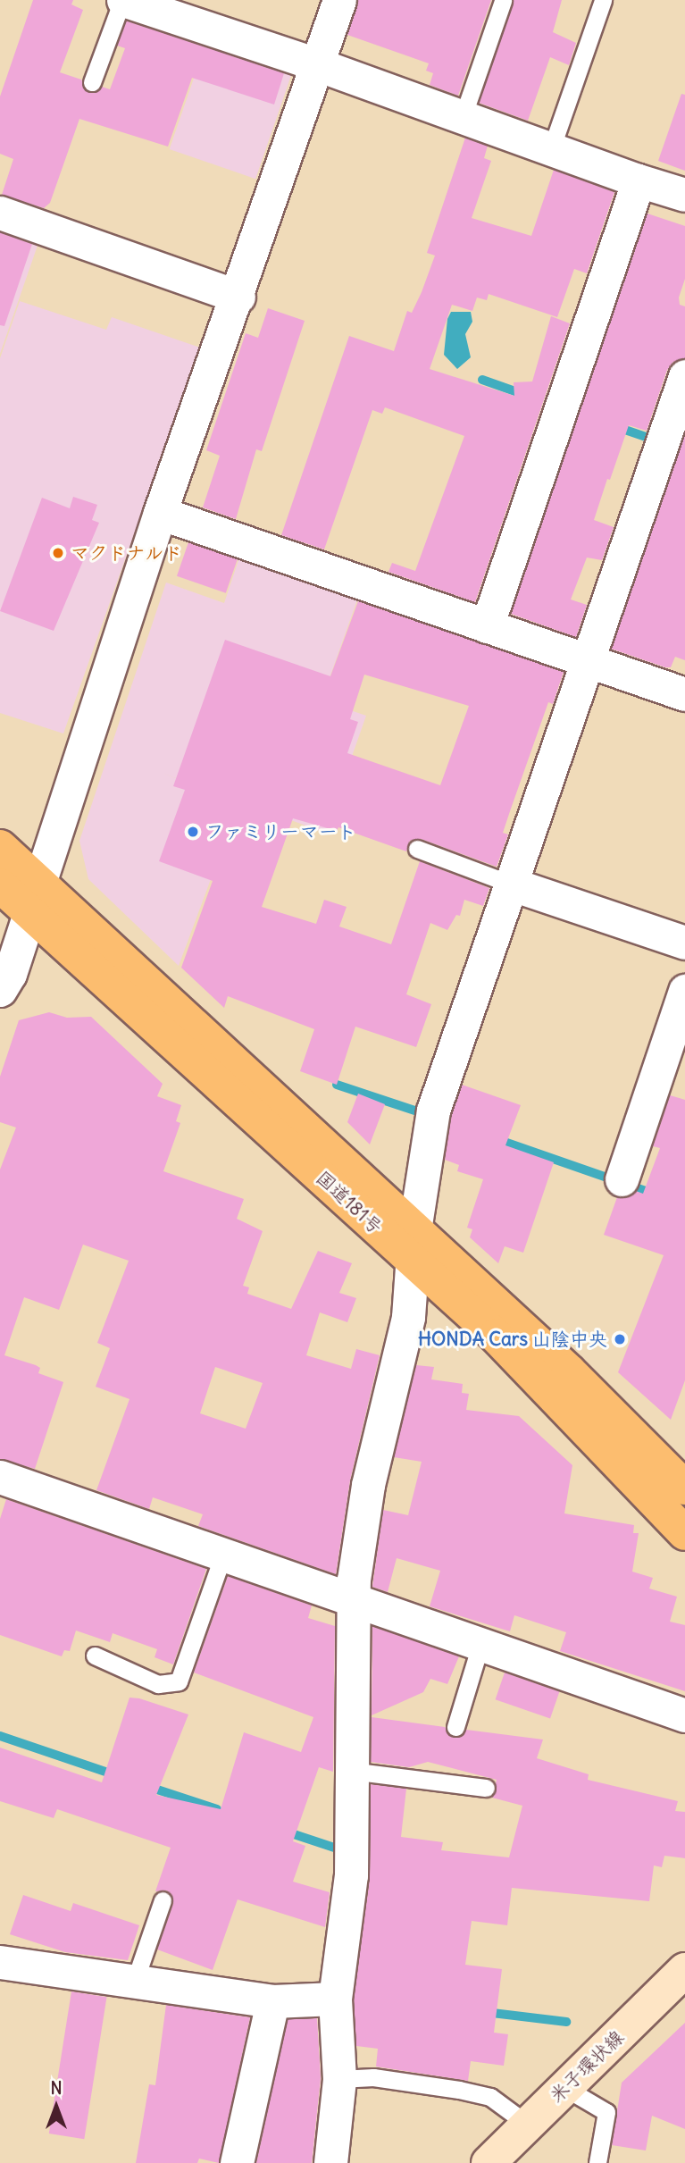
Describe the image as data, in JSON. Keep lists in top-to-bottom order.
{
  "streets": {
    "highway": ["国道181号"],
    "main road": ["米子環状線"]
  },
  "places": ["マクドナルド", "ファミリーマート", "HONDA Cars 山陰中央"],
  "north": "top"
}
